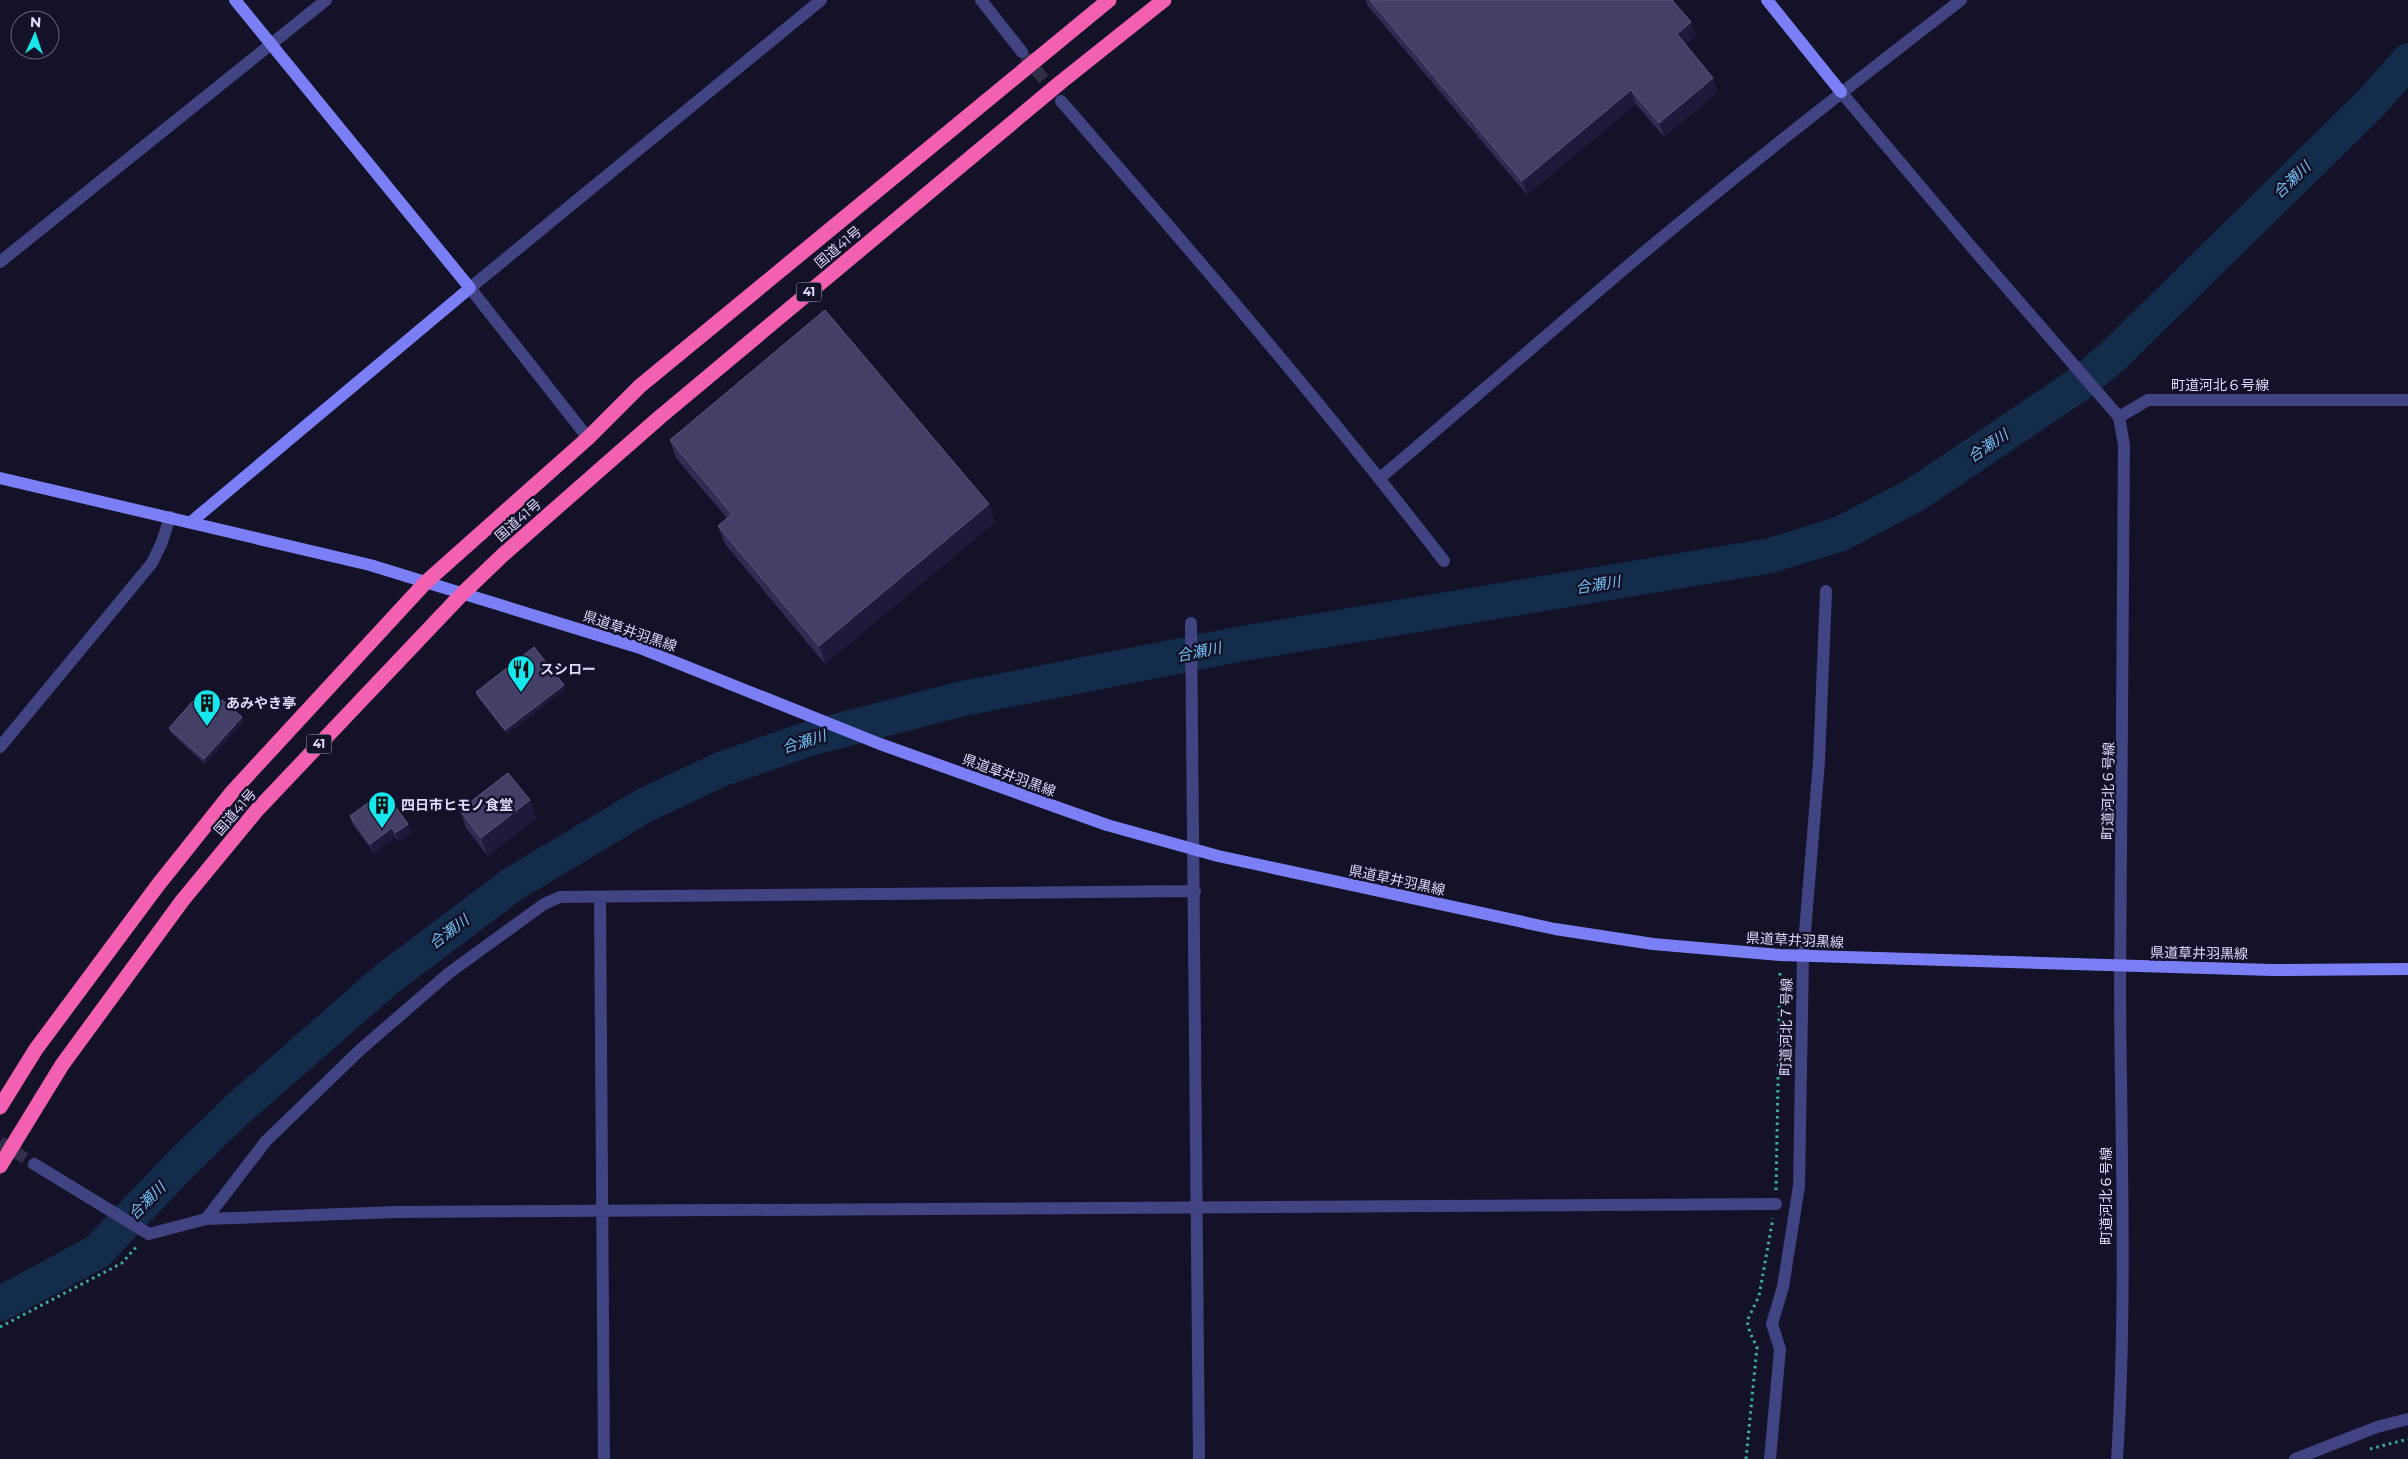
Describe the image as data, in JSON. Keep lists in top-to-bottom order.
{
  "streets": {
    "highway": ["国道41号", "41"],
    "main road": ["県道草井羽黒線"],
    "street": ["町道河北６号線", "町道河北７号線"]
  },
  "crossings": [
    ["国道41号", "県道草井羽黒線"],
    ["町道河北６号線", "県道草井羽黒線"],
    ["県道草井羽黒線", "町道河北７号線"]
  ],
  "water": ["合瀬川"],
  "places": {
    "restaurant": ["スシロー"],
    "building": ["あみやき亭", "四日市ヒモノ食堂"]
  },
  "north": "top"
}
